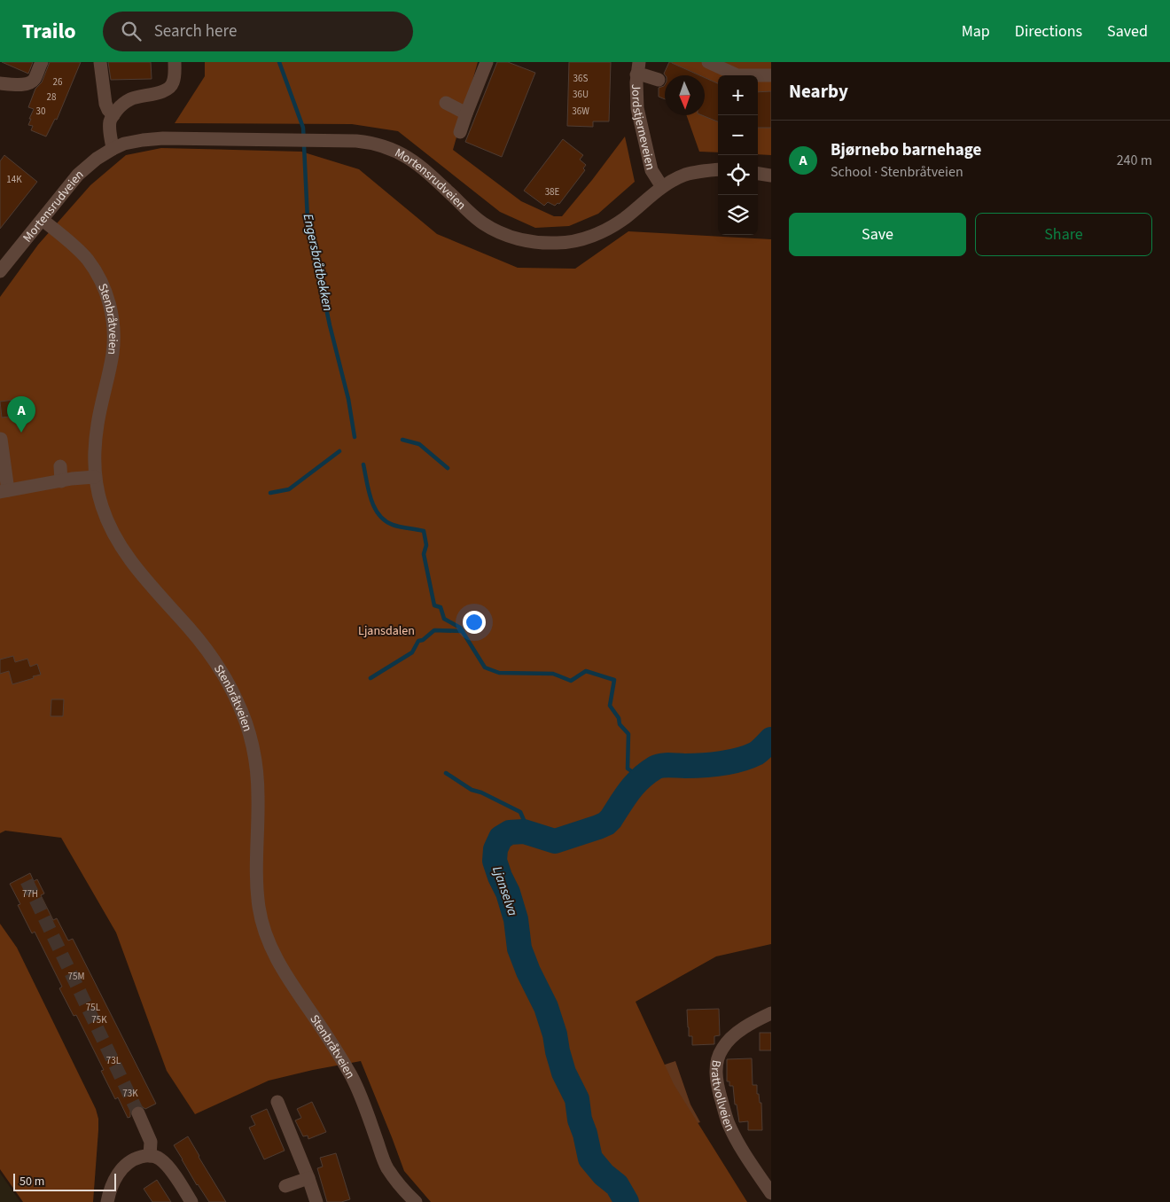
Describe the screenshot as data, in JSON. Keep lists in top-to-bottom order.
{
  "streets": {
    "street": [
      "Jordstjerneveien",
      "Mortensrudveien",
      "Stenbråtveien",
      "Brattvollveien"
    ]
  },
  "crossings": [
    ["Jordstjerneveien", "Mortensrudveien"],
    ["Mortensrudveien", "Stenbråtveien"]
  ],
  "water": ["Engersbråtbekken", "Ljanselva"],
  "parks": ["Ljansdalen"],
  "house_numbers": [
    "36S",
    "26",
    "36U",
    "28",
    "30",
    "36W",
    "14K",
    "38E",
    "77H",
    "75M",
    "75L",
    "75K",
    "73L",
    "73K"
  ],
  "scale_bar": "50 m",
  "north": "bottom",
  "page": {
    "header": "Trailo",
    "search": "Search here",
    "nav": ["Map", "Directions", "Saved"],
    "heading": "Nearby",
    "map_buttons": ["+", "−"],
    "list": [
      {
        "mark": "A",
        "name": "Bjørnebo barnehage",
        "note": "School · Stenbråtveien",
        "value": "240 m"
      }
    ],
    "buttons": ["Save", "Share"],
    "pins": "A",
    "scale": "50 m"
  }
}
